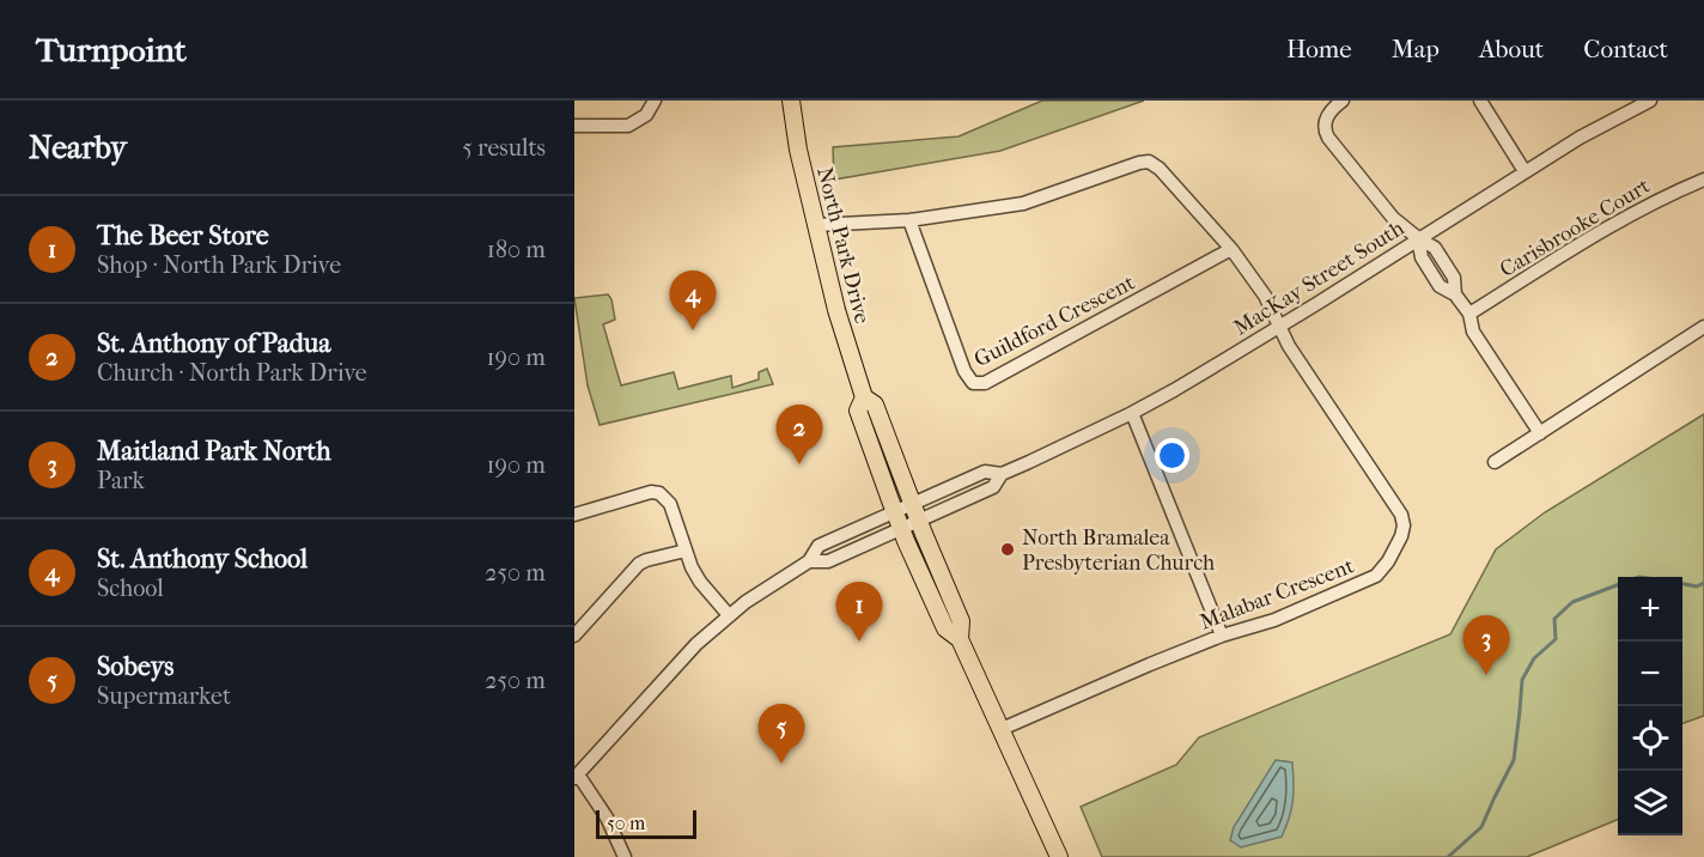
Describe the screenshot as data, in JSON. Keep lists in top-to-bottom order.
{
  "streets": {
    "main road": ["North Park Drive"],
    "street": [
      "Carisbrooke Court",
      "MacKay Street South",
      "Guildford Crescent",
      "Malabar Crescent"
    ]
  },
  "crossings": [
    ["North Park Drive", "MacKay Street South"],
    ["North Park Drive", "Malabar Crescent"],
    ["MacKay Street South", "Malabar Crescent"]
  ],
  "places": ["North Bramalea Presbyterian Church"],
  "scale_bar": "50 m",
  "page": {
    "header": "Turnpoint",
    "nav": [
      "Home",
      "Map",
      "About",
      "Contact"
    ],
    "heading": ["Nearby", "5 results"],
    "list": [
      {
        "mark": "1",
        "name": "The Beer Store",
        "note": "Shop · North Park Drive",
        "value": "180 m"
      },
      {
        "mark": "2",
        "name": "St. Anthony of Padua",
        "note": "Church · North Park Drive",
        "value": "190 m"
      },
      {
        "mark": "3",
        "name": "Maitland Park North",
        "note": "Park",
        "value": "190 m"
      },
      {
        "mark": "4",
        "name": "St. Anthony School",
        "note": "School",
        "value": "250 m"
      },
      {
        "mark": "5",
        "name": "Sobeys",
        "note": "Supermarket",
        "value": "250 m"
      }
    ],
    "pins": [
      "4",
      "2",
      "1",
      "3",
      "5"
    ],
    "map_buttons": ["+", "−"],
    "scale": "50 m"
  }
}
